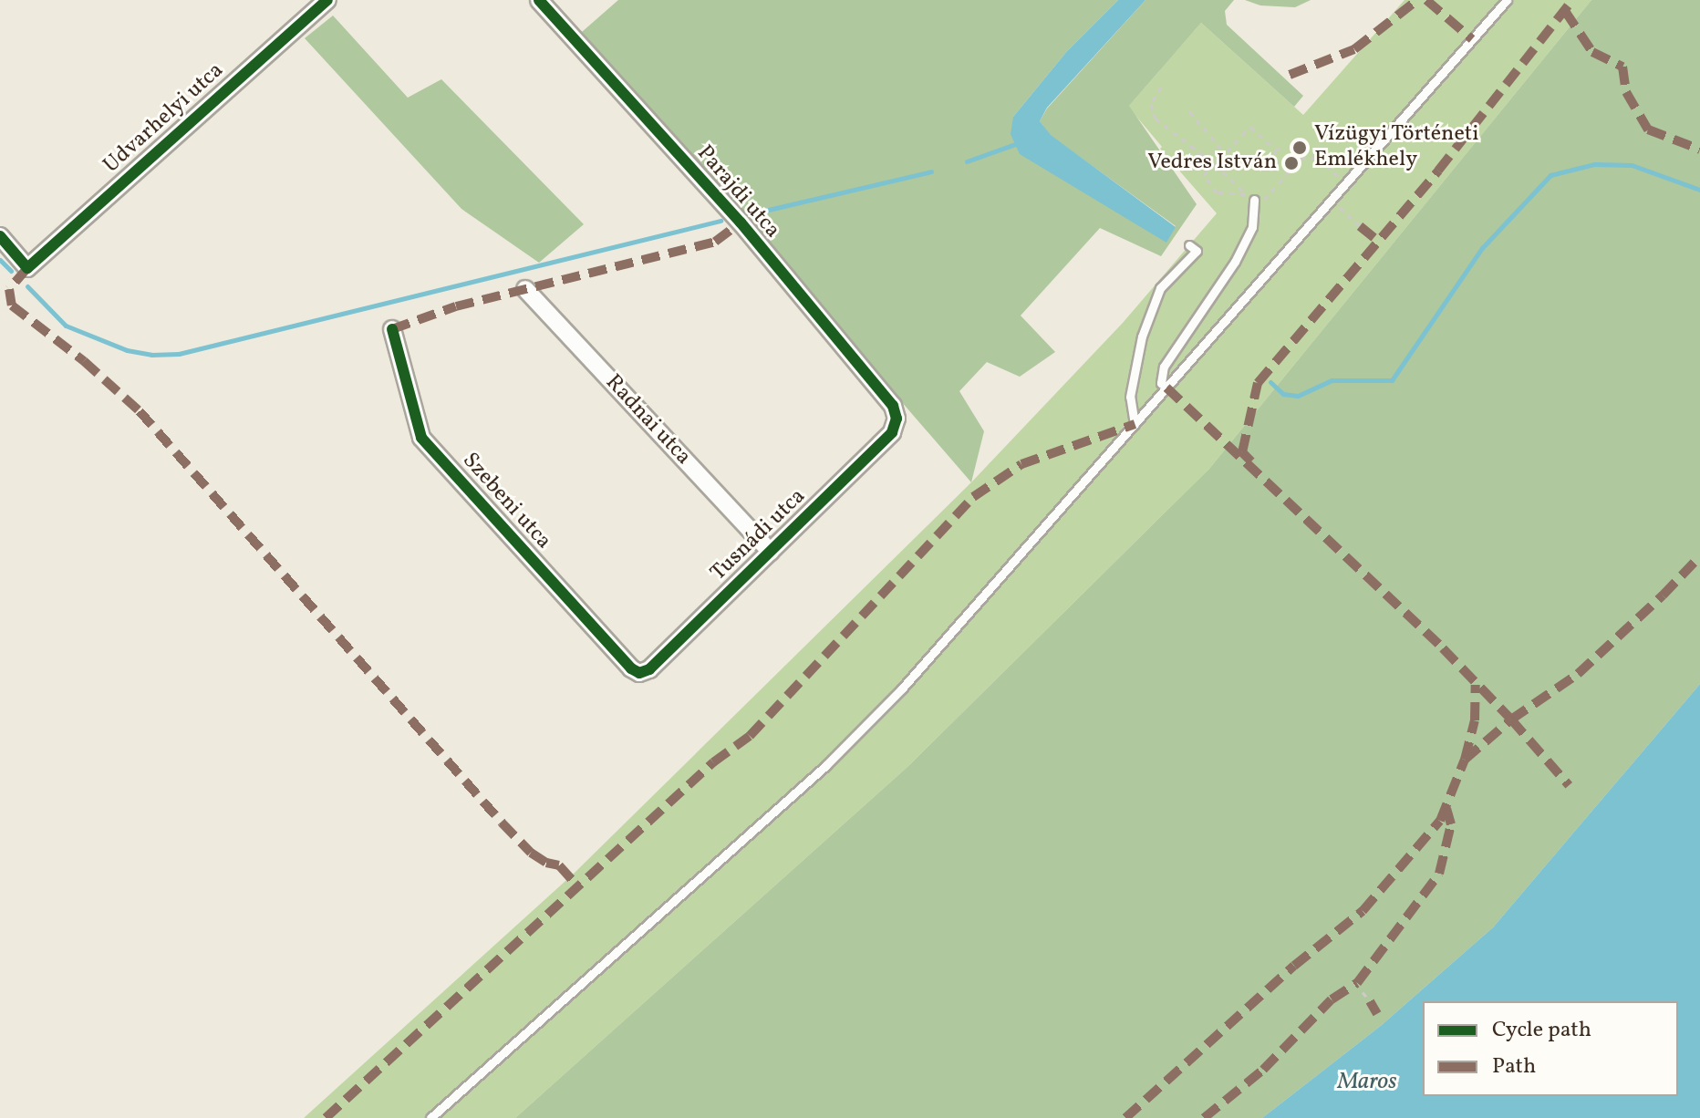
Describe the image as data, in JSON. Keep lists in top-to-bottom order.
{
  "streets": {
    "street": [
      "Udvarhelyi utca",
      "Parajdi utca",
      "Radnai utca",
      "Szebeni utca",
      "Tusnádi utca"
    ]
  },
  "crossings": [
    ["Parajdi utca", "Tusnádi utca"],
    ["Radnai utca", "Tusnádi utca"],
    ["Szebeni utca", "Tusnádi utca"]
  ],
  "water": ["Maros"],
  "places": ["Vízügyi Történeti Emlékhely", "Vedres István"],
  "legend": ["Cycle path", "Path"]
}
